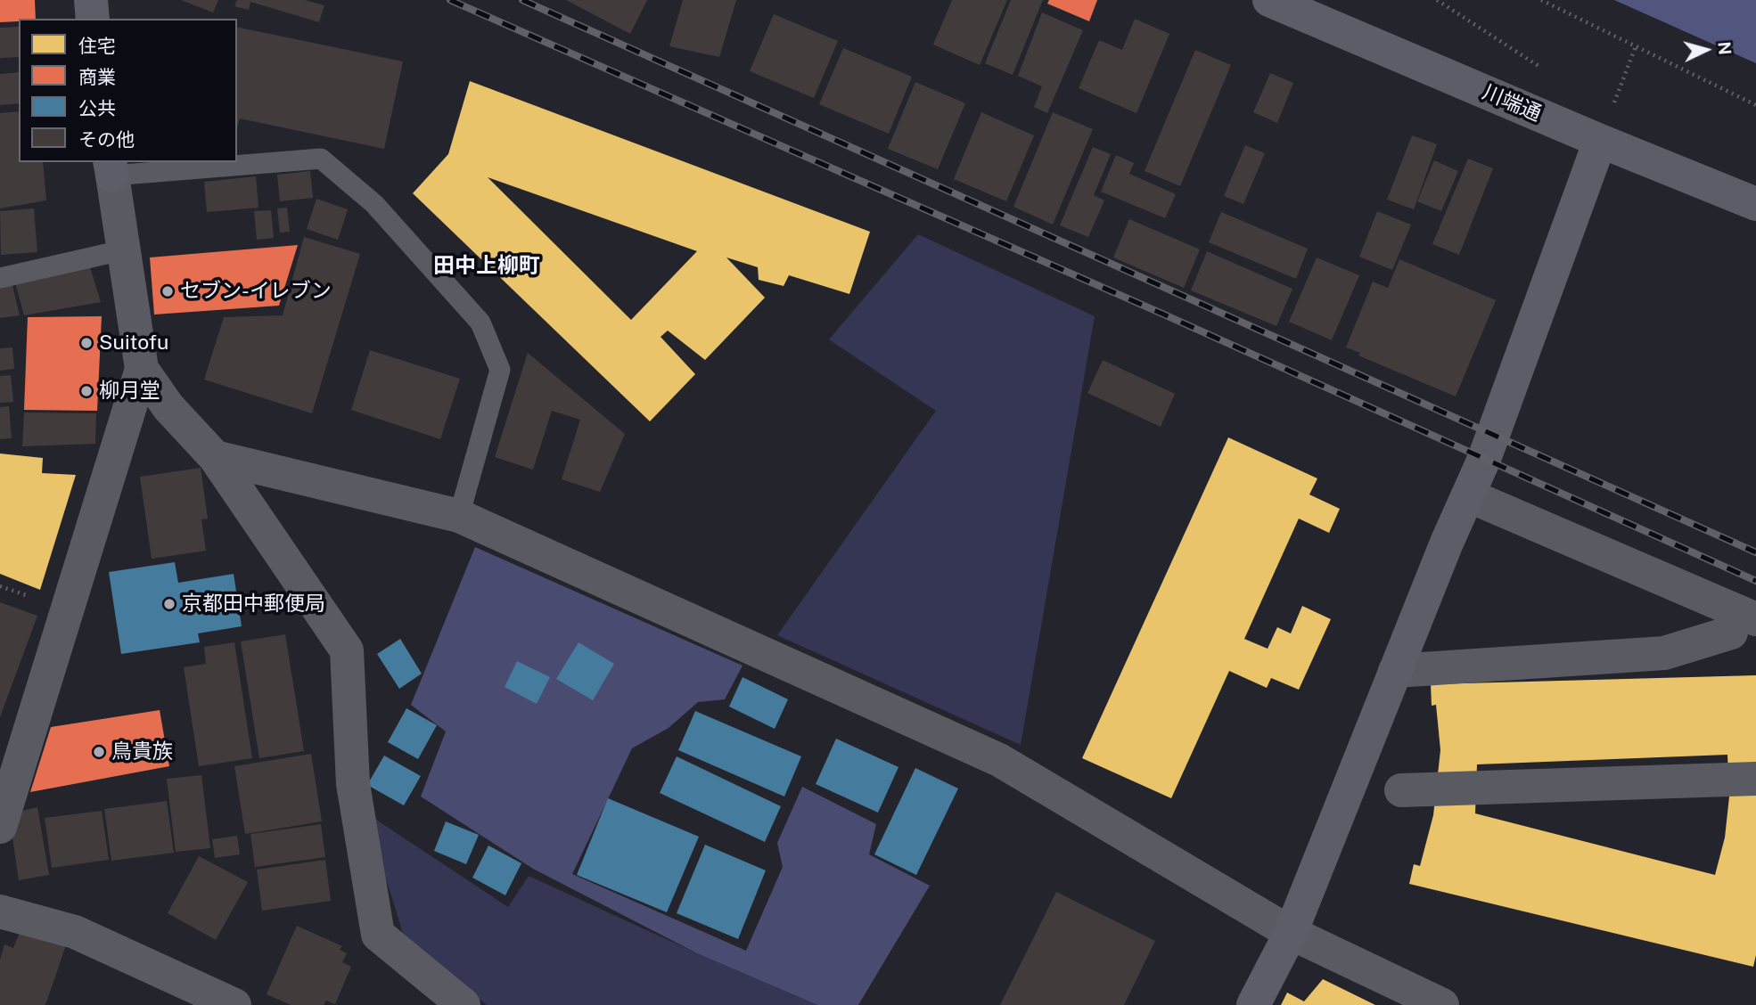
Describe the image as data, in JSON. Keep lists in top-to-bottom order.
{
  "streets": {
    "street": ["川端通"]
  },
  "districts": ["田中上柳町"],
  "places": [
    "セブン-イレブン",
    "Suitofu",
    "柳月堂",
    "京都田中郵便局",
    "鳥貴族"
  ],
  "legend": [
    "住宅",
    "商業",
    "公共",
    "その他"
  ],
  "north": "right"
}
